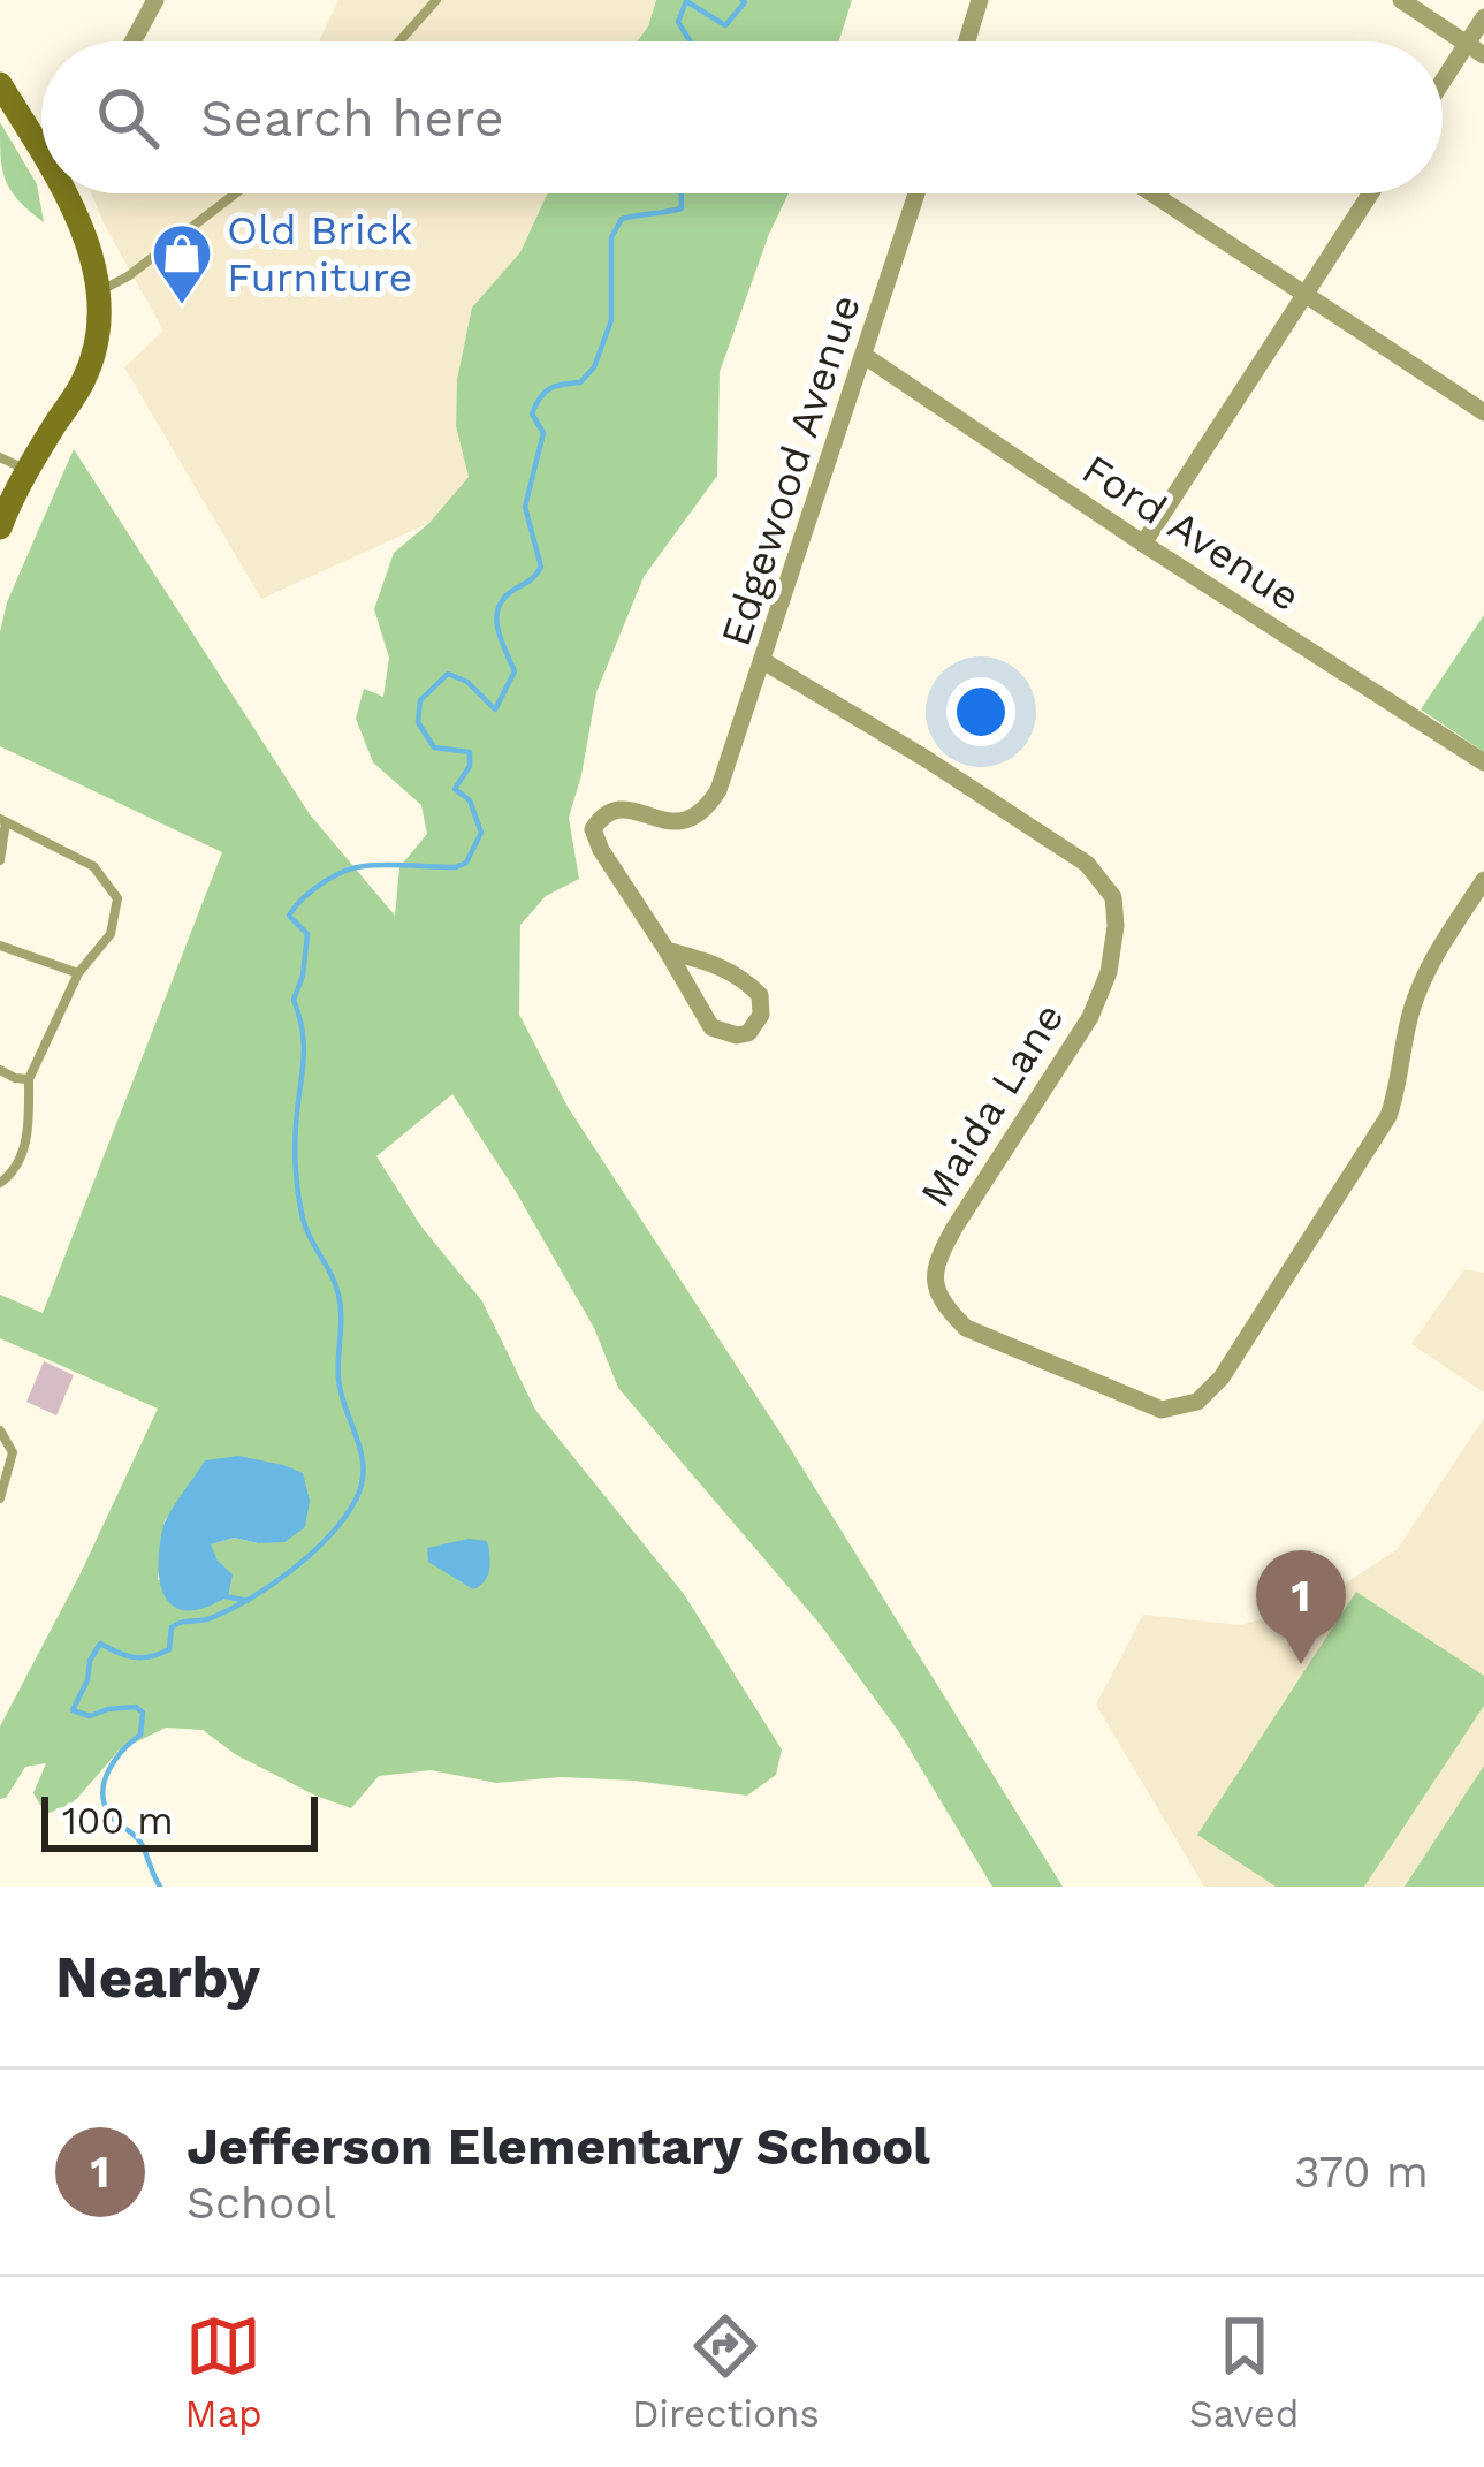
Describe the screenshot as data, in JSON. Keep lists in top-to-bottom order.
{
  "streets": {
    "street": ["Edgewood Avenue", "Ford Avenue", "Maida Lane"]
  },
  "crossings": [
    ["Edgewood Avenue", "Ford Avenue"],
    ["Edgewood Avenue", "Maida Lane"]
  ],
  "places": {
    "shop": ["Old Brick Furniture"]
  },
  "scale_bar": "100 m",
  "page": {
    "search": "Search here",
    "pins": "1",
    "scale": "100 m",
    "heading": "Nearby",
    "list": [
      {
        "mark": "1",
        "name": "Jefferson Elementary School",
        "note": "School",
        "value": "370 m"
      }
    ],
    "nav": ["Map", "Directions", "Saved"]
  }
}
